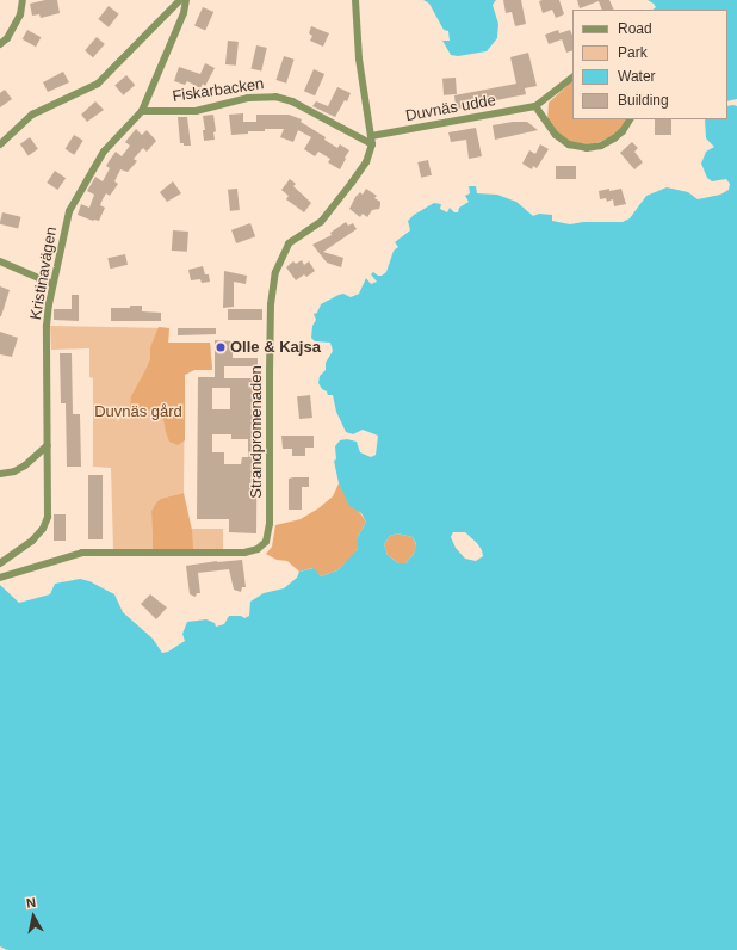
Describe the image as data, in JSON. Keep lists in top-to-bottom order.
{
  "streets": {
    "street": [
      "Fiskarbacken",
      "Duvnäs udde",
      "Kristinavägen",
      "Strandpromenaden"
    ]
  },
  "crossings": [
    ["Fiskarbacken", "Kristinavägen"],
    ["Fiskarbacken", "Strandpromenaden"]
  ],
  "parks": ["Duvnäs gård"],
  "places": ["Olle & Kajsa"],
  "legend": [
    "Road",
    "Park",
    "Water",
    "Building"
  ],
  "north": "top"
}
